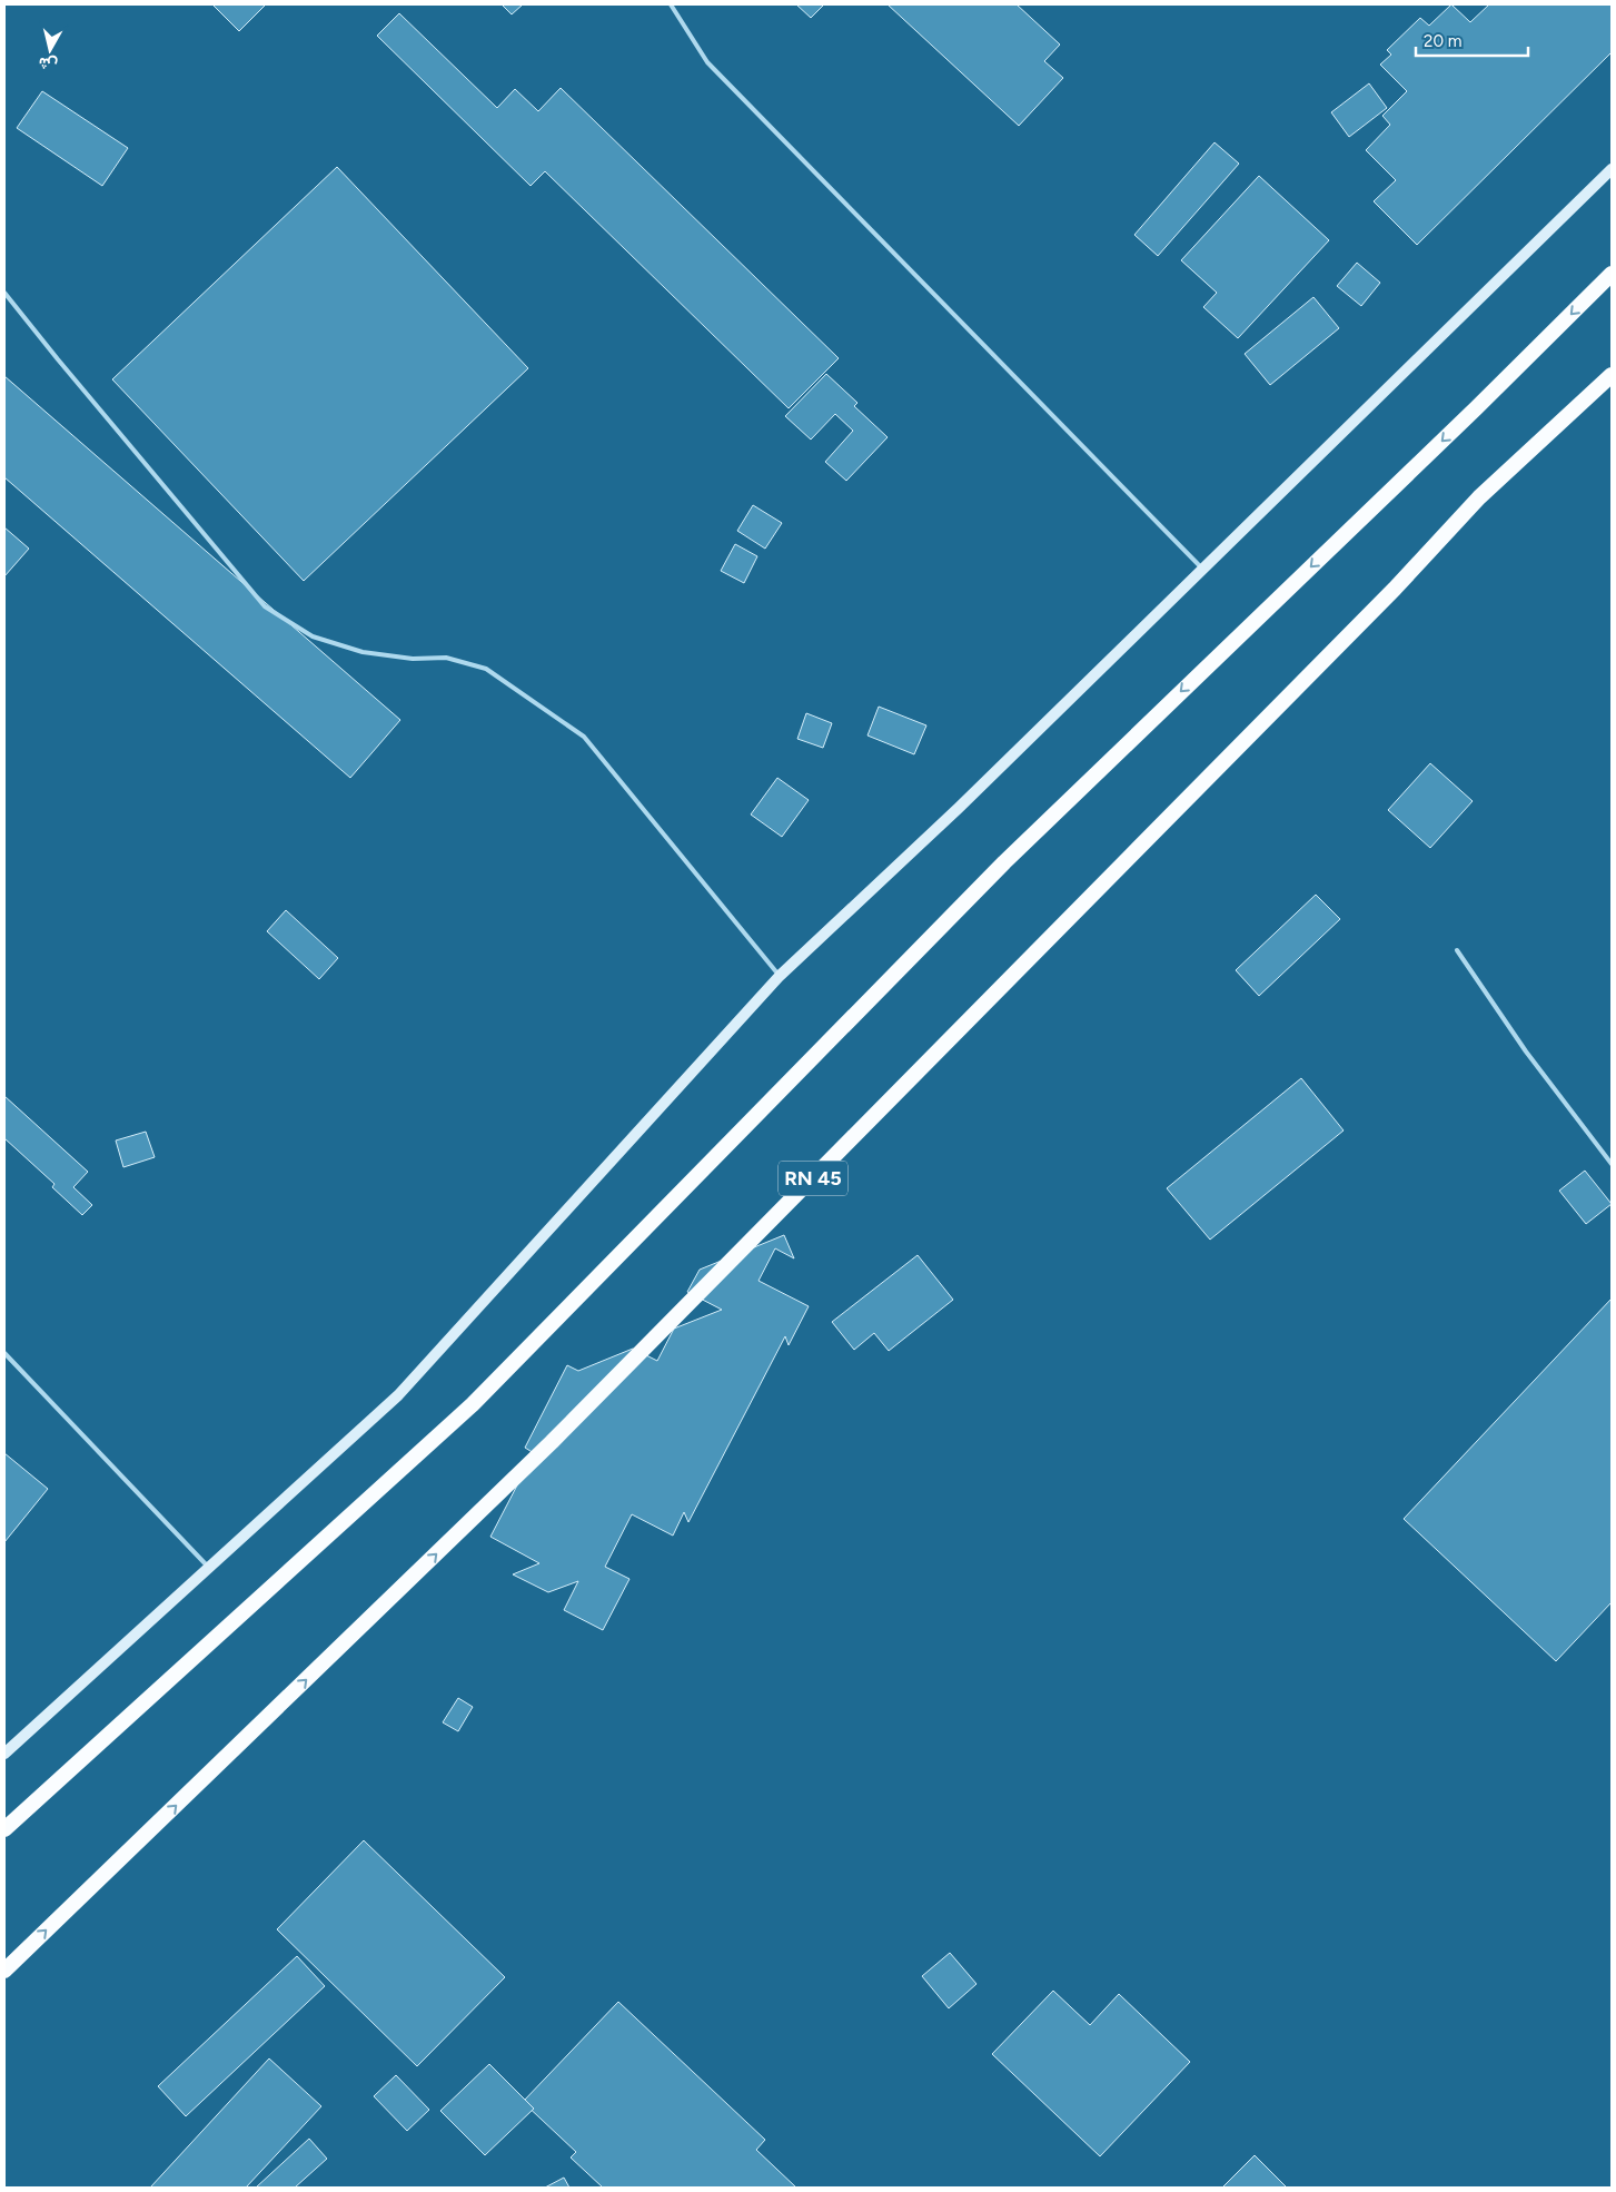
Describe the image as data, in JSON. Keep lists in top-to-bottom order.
{
  "streets": {
    "highway": ["RN 45"]
  },
  "scale_bar": "20 m",
  "north": "bottom"
}
